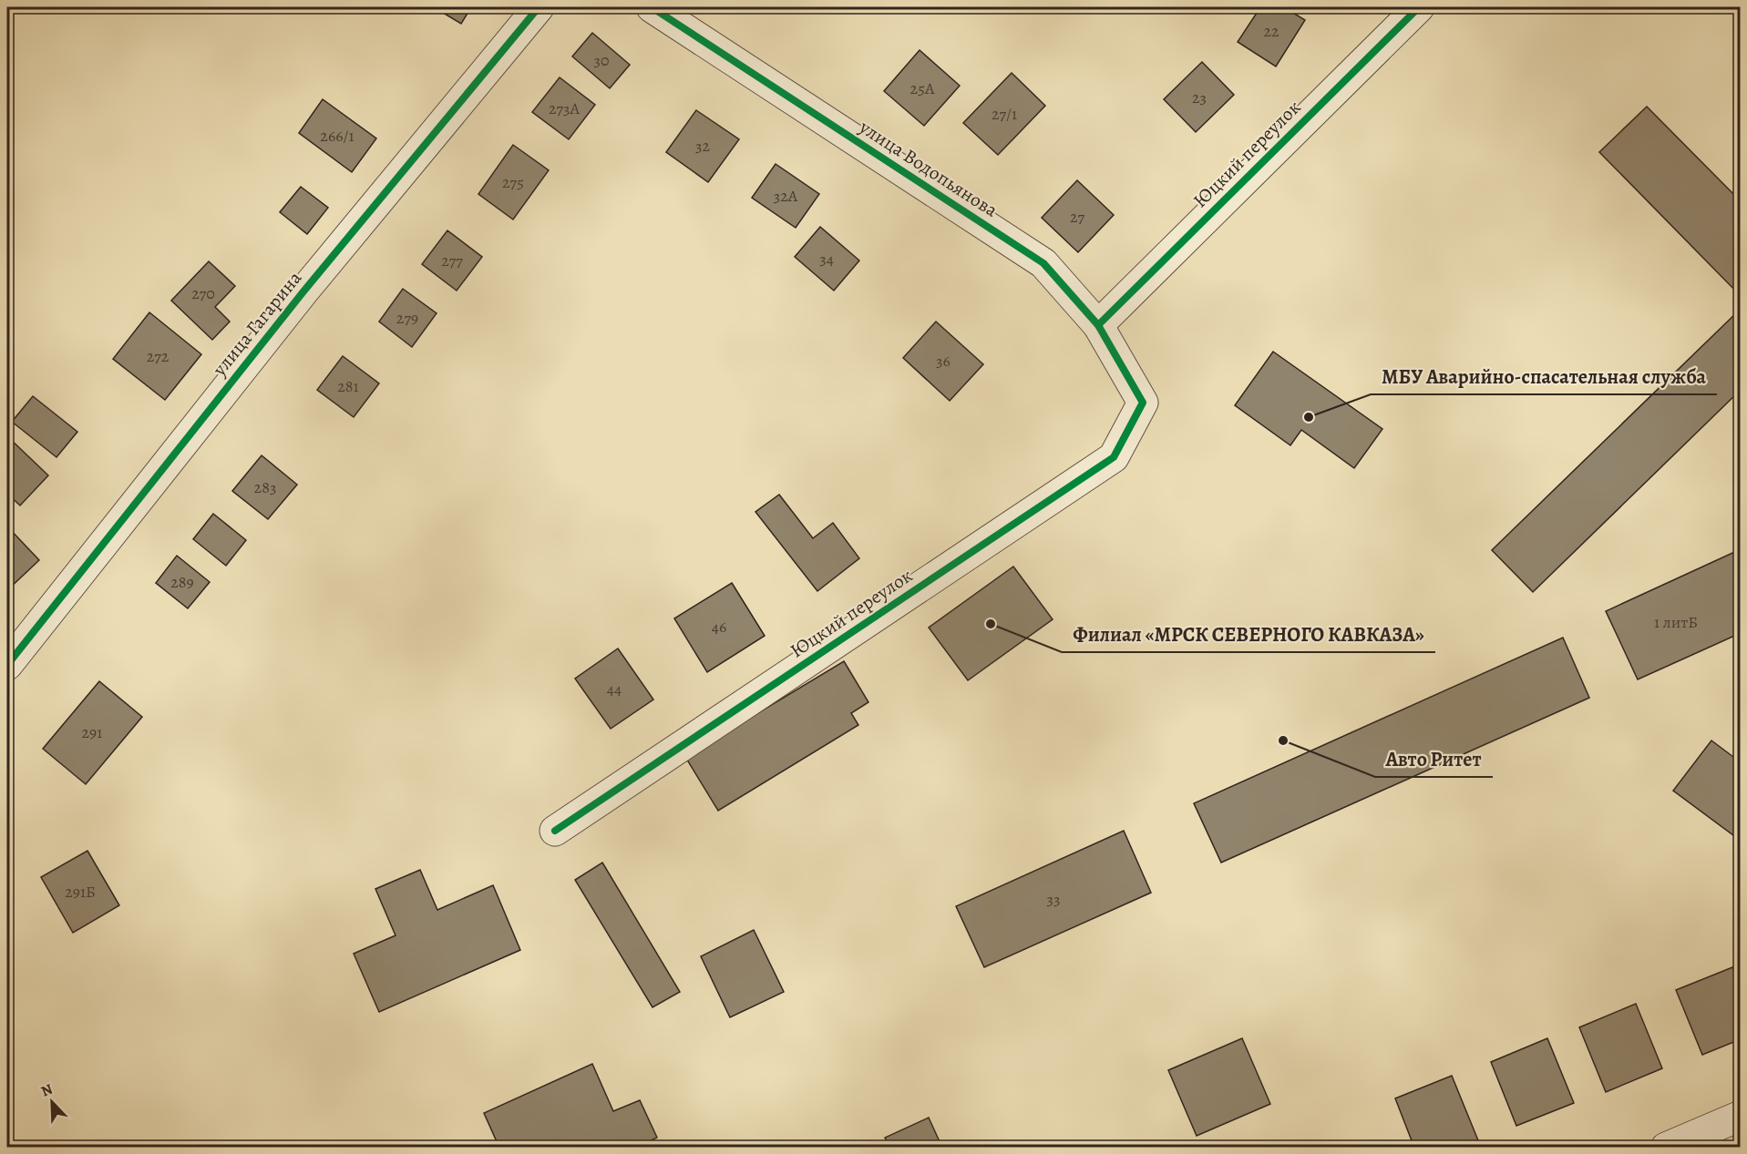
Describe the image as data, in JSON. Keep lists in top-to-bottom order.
{
  "streets": {
    "street": ["Юцкий переулок", "улица Водопьянова", "улица Гагарина"]
  },
  "crossings": [
    ["Юцкий переулок", "улица Водопьянова"]
  ],
  "places": ["МБУ Аварийно-спасательная служба", "Филиал «МРСК СЕВЕРНОГО КАВКАЗА»", "Авто Ритет"],
  "house_numbers": [
    "22",
    "30",
    "25А",
    "23",
    "273А",
    "27/1",
    "266/1",
    "32",
    "275",
    "32А",
    "27",
    "34",
    "277",
    "270",
    "279",
    "272",
    "36",
    "281",
    "283",
    "289",
    "1 литБ",
    "46",
    "44",
    "291",
    "291Б",
    "33"
  ],
  "north": "top left"
}
